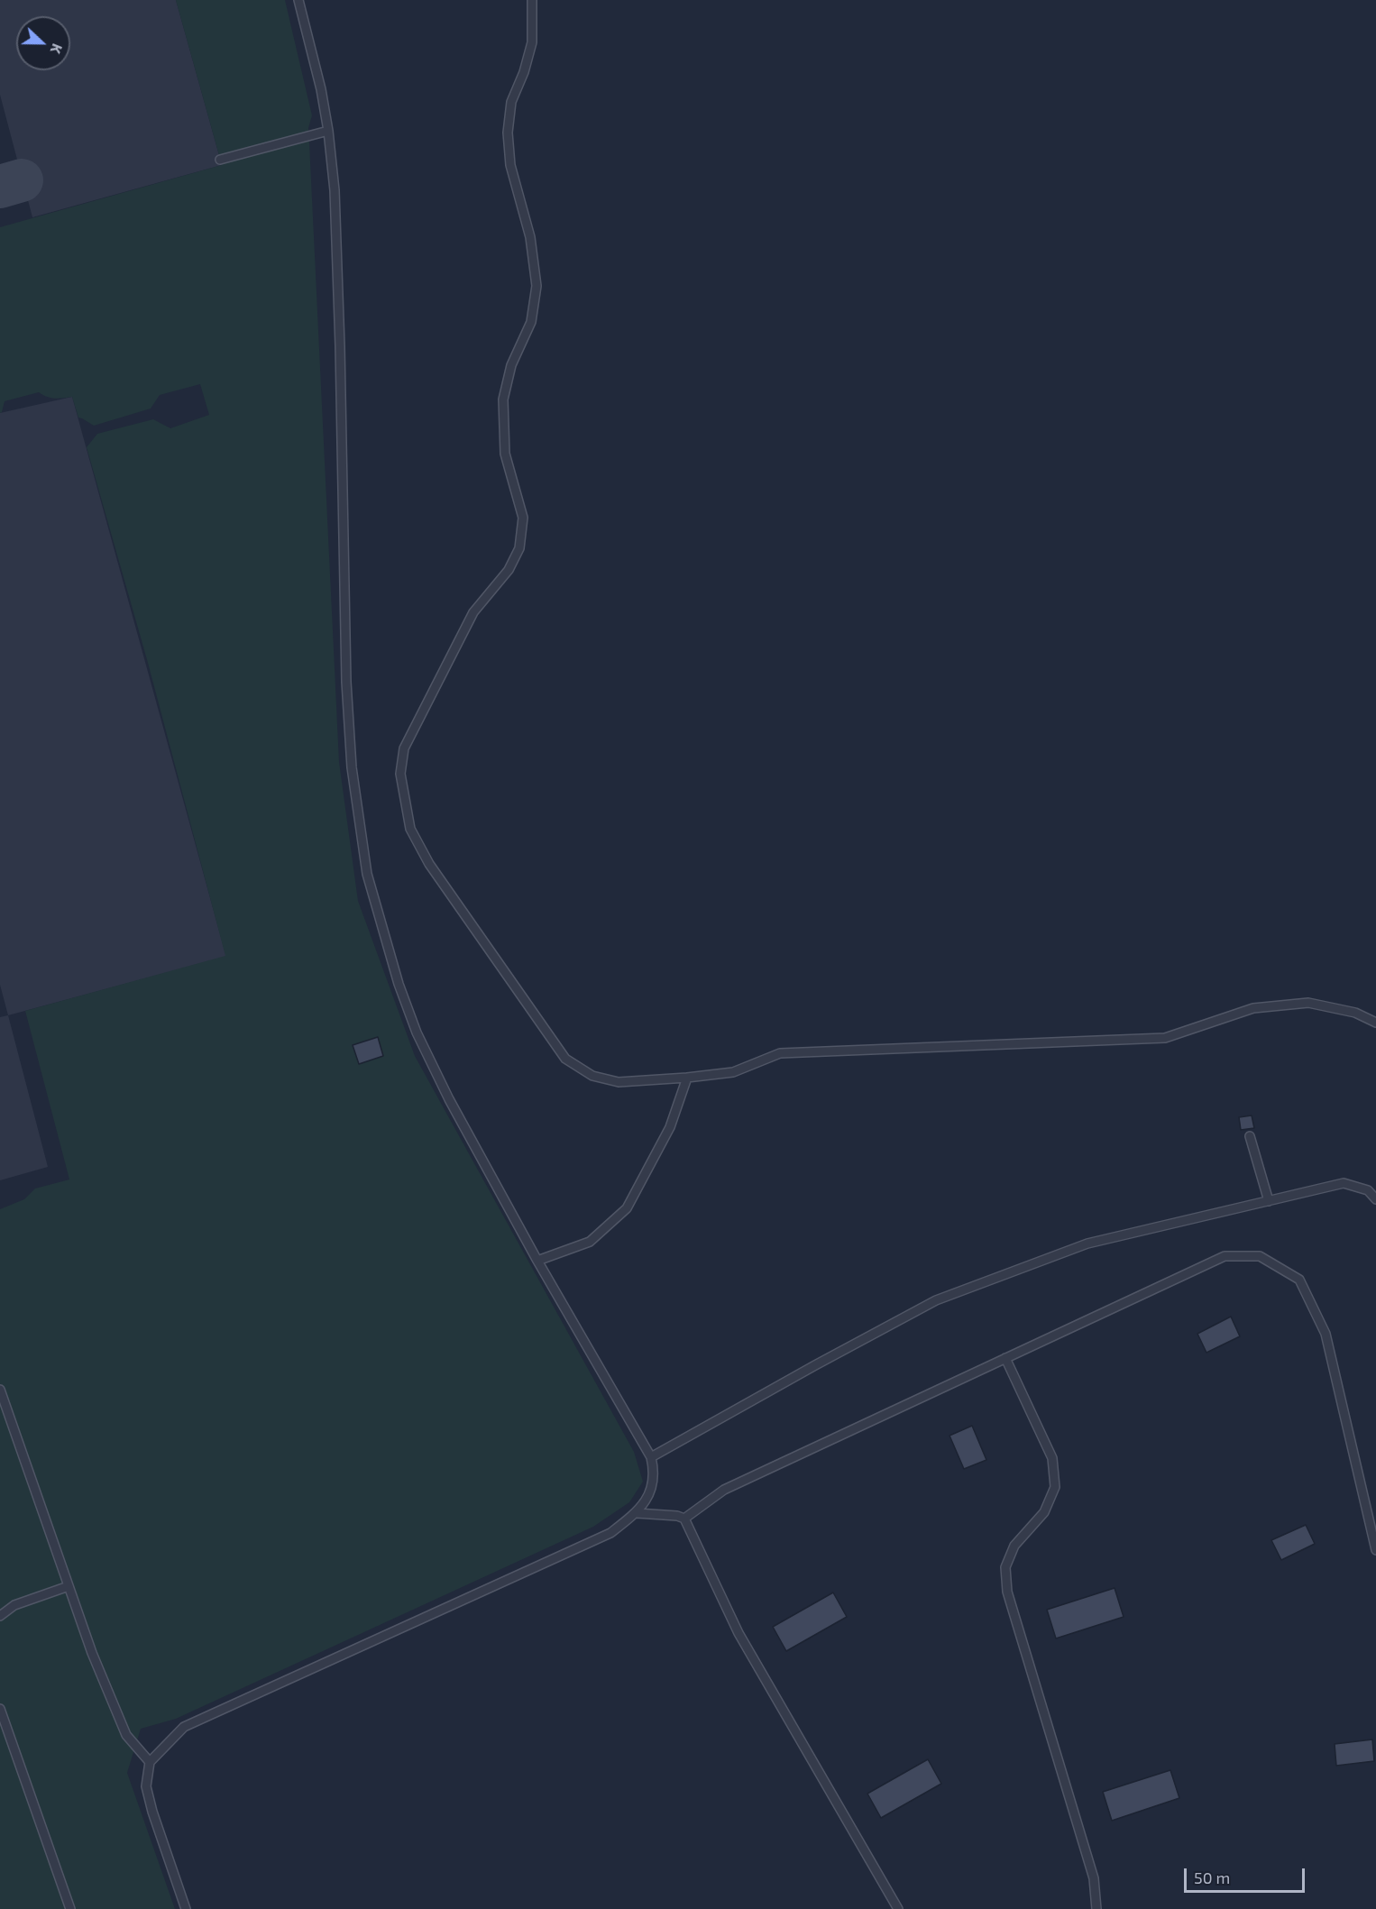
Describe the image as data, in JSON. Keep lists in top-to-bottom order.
{
  "scale_bar": "50 m",
  "north": "right"
}
